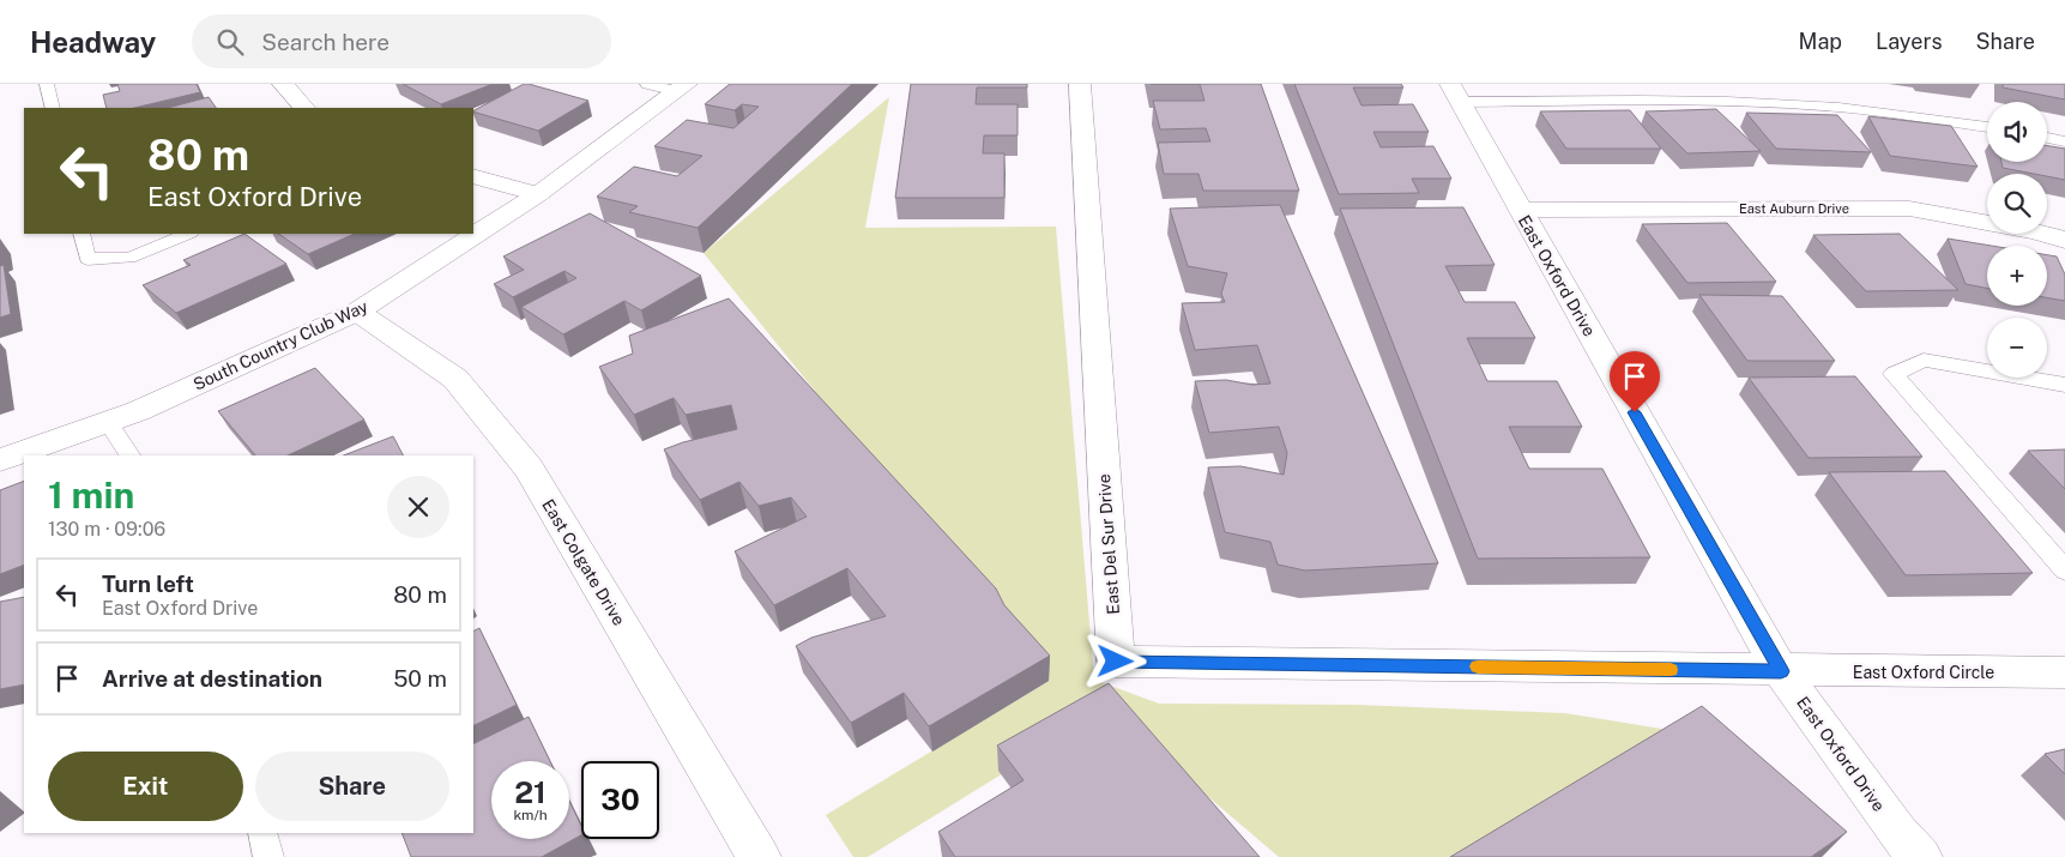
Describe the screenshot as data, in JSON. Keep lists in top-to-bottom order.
{
  "streets": {
    "street": [
      "East Auburn Drive",
      "East Oxford Drive",
      "South Country Club Way",
      "East Del Sur Drive",
      "East Colgate Drive",
      "East Oxford Circle"
    ]
  },
  "crossings": [
    ["East Auburn Drive", "East Oxford Drive"],
    ["East Oxford Drive", "East Del Sur Drive"],
    ["East Oxford Drive", "East Oxford Circle"],
    ["South Country Club Way", "East Colgate Drive"],
    ["East Del Sur Drive", "East Oxford Circle"]
  ],
  "page": {
    "header": "Headway",
    "search": "Search here",
    "nav": ["Map", "Layers", "Share"],
    "map_buttons": ["+", "−"],
    "turn": ["80 m", "East Oxford Drive"],
    "heading": ["1 min", "130 m · 09:06"],
    "list": [
      {
        "name": "Turn left",
        "note": "East Oxford Drive",
        "value": "80 m"
      },
      {
        "name": "Arrive at destination",
        "value": "50 m"
      }
    ],
    "buttons": ["Exit", "Share"],
    "speed": "21 km/h",
    "limit": "30"
  }
}
